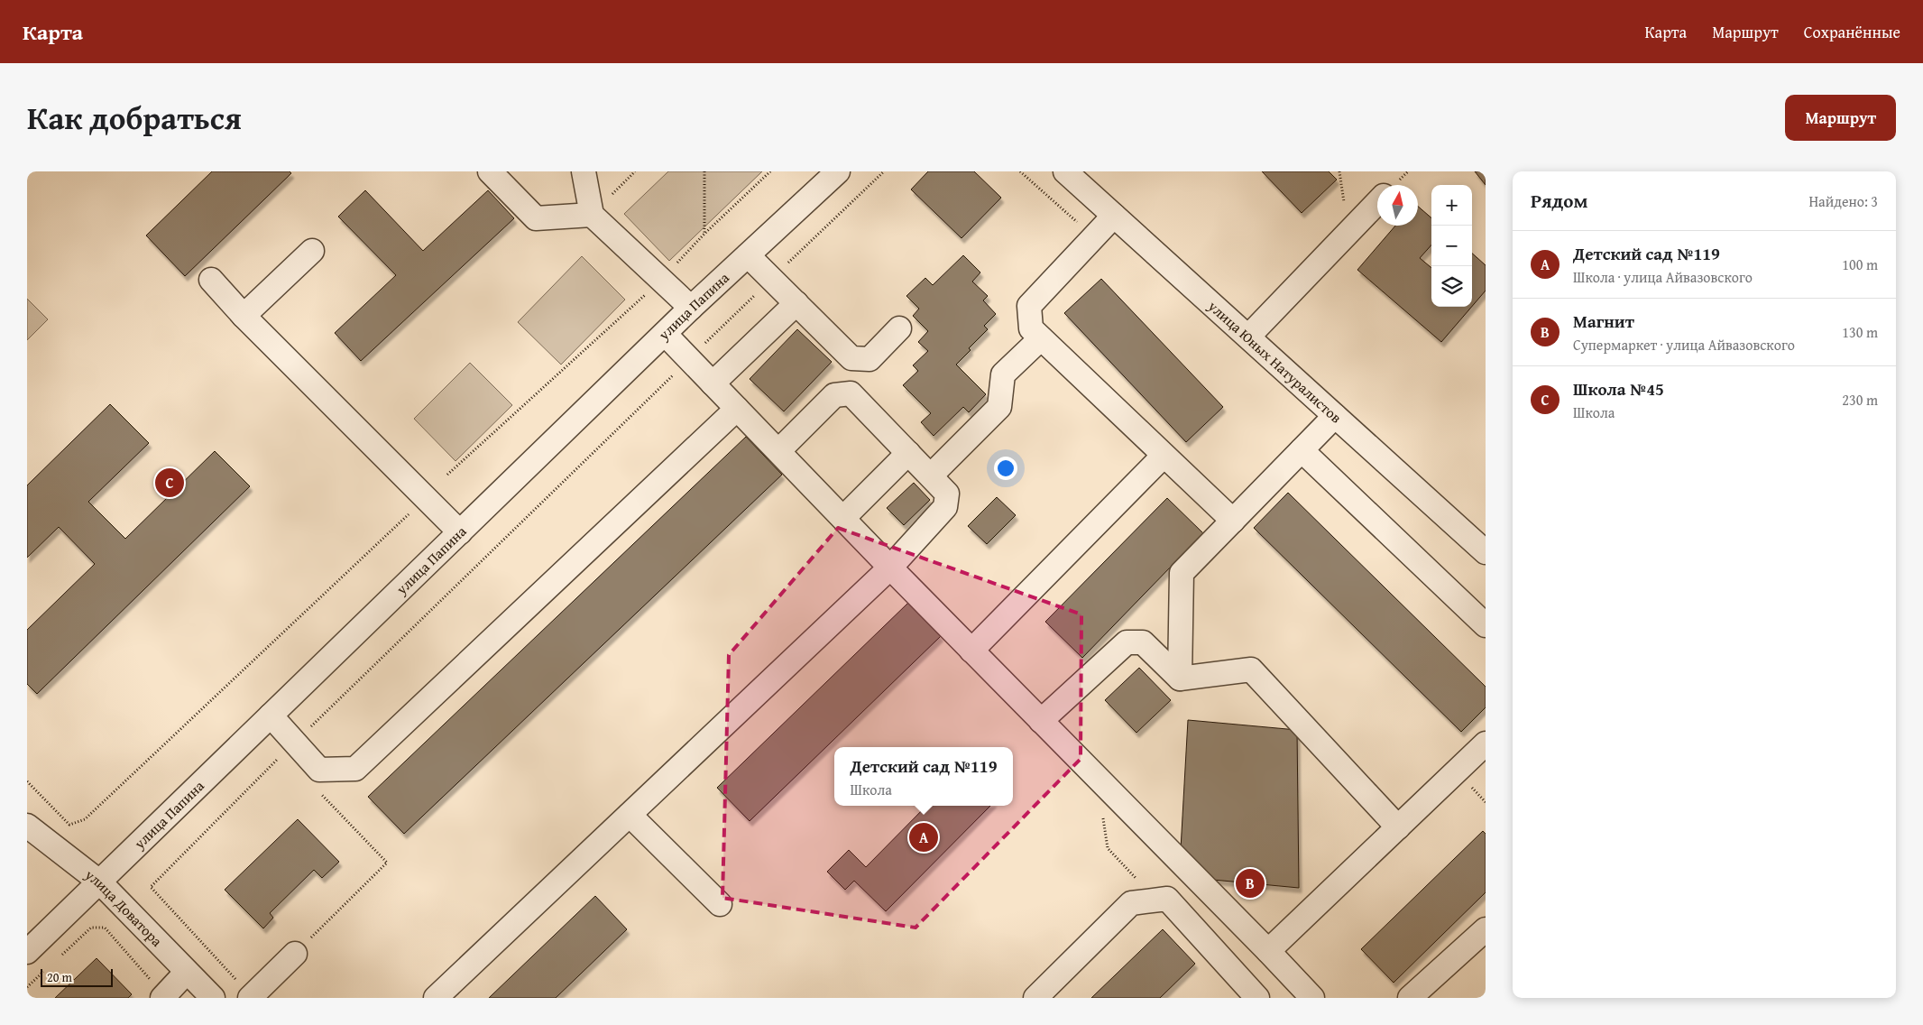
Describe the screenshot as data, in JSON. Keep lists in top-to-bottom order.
{
  "streets": {
    "street": ["улица Папина", "улица Юных Натуралистов", "улица Доватора"]
  },
  "crossings": [
    ["улица Папина", "улица Доватора"]
  ],
  "scale_bar": "20 m",
  "north": "top",
  "page": {
    "header": "Карта",
    "nav": ["Карта", "Маршрут", "Сохранённые"],
    "title": "Как добраться",
    "buttons": "Маршрут",
    "heading": ["Рядом", "Найдено: 3"],
    "map_buttons": ["+", "−"],
    "list": [
      {
        "mark": "A",
        "name": "Детский сад №119",
        "note": "Школа · улица Айвазовского",
        "value": "100 m"
      },
      {
        "mark": "B",
        "name": "Магнит",
        "note": "Супермаркет · улица Айвазовского",
        "value": "130 m"
      },
      {
        "mark": "C",
        "name": "Школа №45",
        "note": "Школа",
        "value": "230 m"
      }
    ],
    "pins": ["C", "A", "B"],
    "popup": ["Детский сад №119", "Школа"],
    "scale": "20 m"
  }
}
